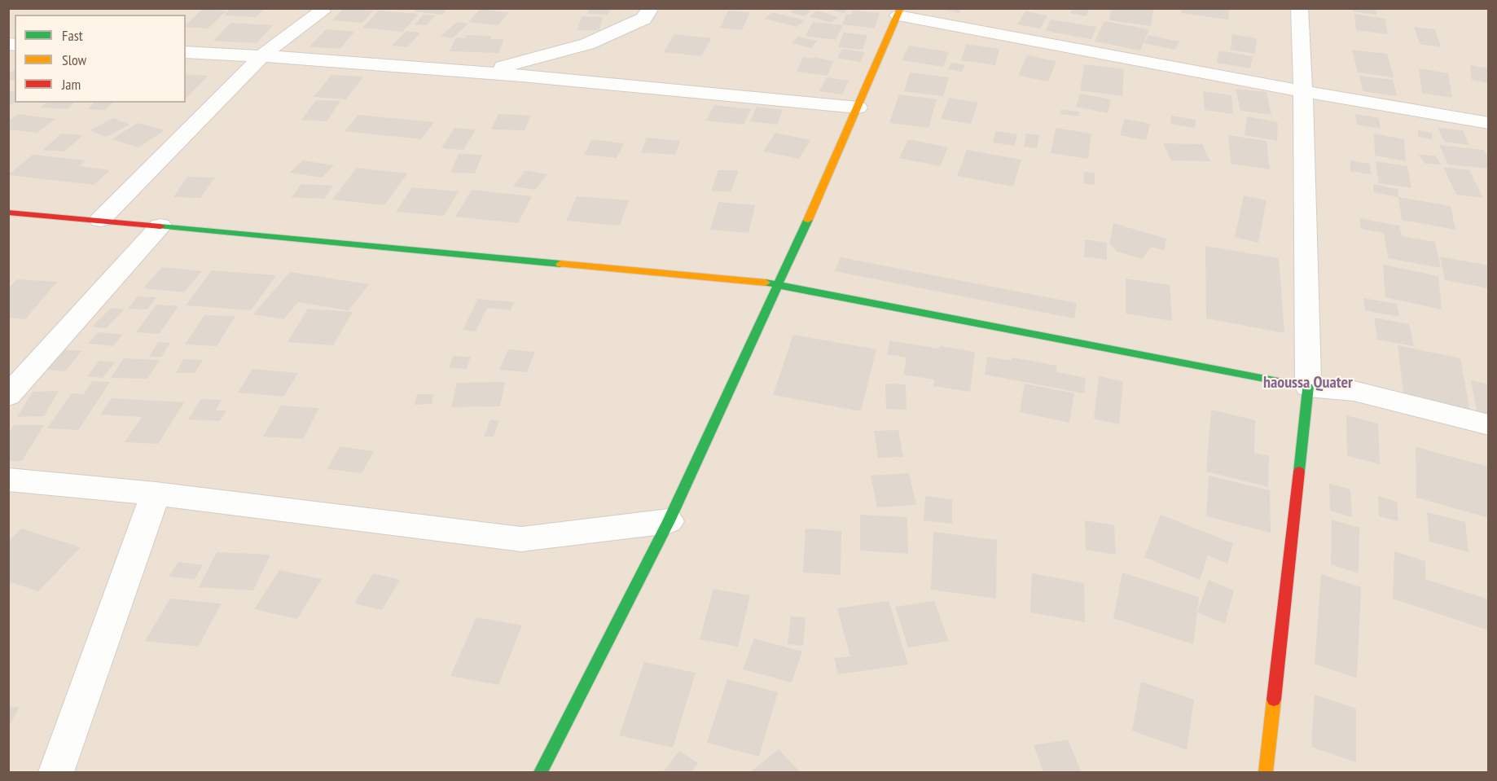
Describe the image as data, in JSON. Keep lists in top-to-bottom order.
{
  "districts": ["haoussa Quater"],
  "legend": ["Fast", "Slow", "Jam"]
}
